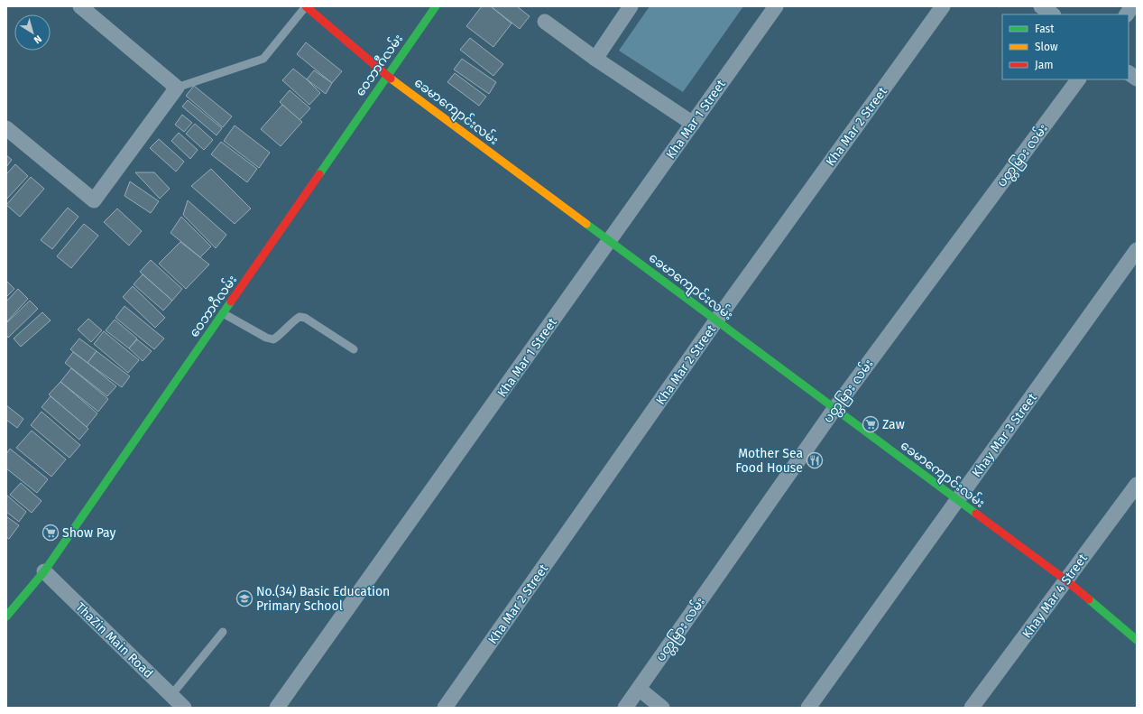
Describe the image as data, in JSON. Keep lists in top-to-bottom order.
{
  "streets": {
    "street": [
      "ဝေဘာဂီလမ်း",
      "ခေမာကျောင်းလမ်း",
      "Kha Mar 1 Street",
      "Kha Mar 2 Street",
      "ပတ္တမြား လမ်း",
      "Khay Mar 3 Street",
      "Khay Mar 4 Street",
      "ThaZin Main Road"
    ]
  },
  "crossings": [
    ["ဝေဘာဂီလမ်း", "ခေမာကျောင်းလမ်း"],
    ["ဝေဘာဂီလမ်း", "ThaZin Main Road"],
    ["ခေမာကျောင်းလမ်း", "Kha Mar 1 Street"],
    ["ခေမာကျောင်းလမ်း", "Kha Mar 2 Street"],
    ["ခေမာကျောင်းလမ်း", "ပတ္တမြား လမ်း"],
    ["ခေမာကျောင်းလမ်း", "Khay Mar 3 Street"],
    ["ခေမာကျောင်းလမ်း", "Khay Mar 4 Street"]
  ],
  "places": {
    "supermarket": ["Zaw", "Show Pay"],
    "restaurant": ["Mother Sea Food House"],
    "school or university": ["No.(34) Basic Education Primary School"]
  },
  "legend": ["Fast", "Slow", "Jam"],
  "north": "bottom right"
}
